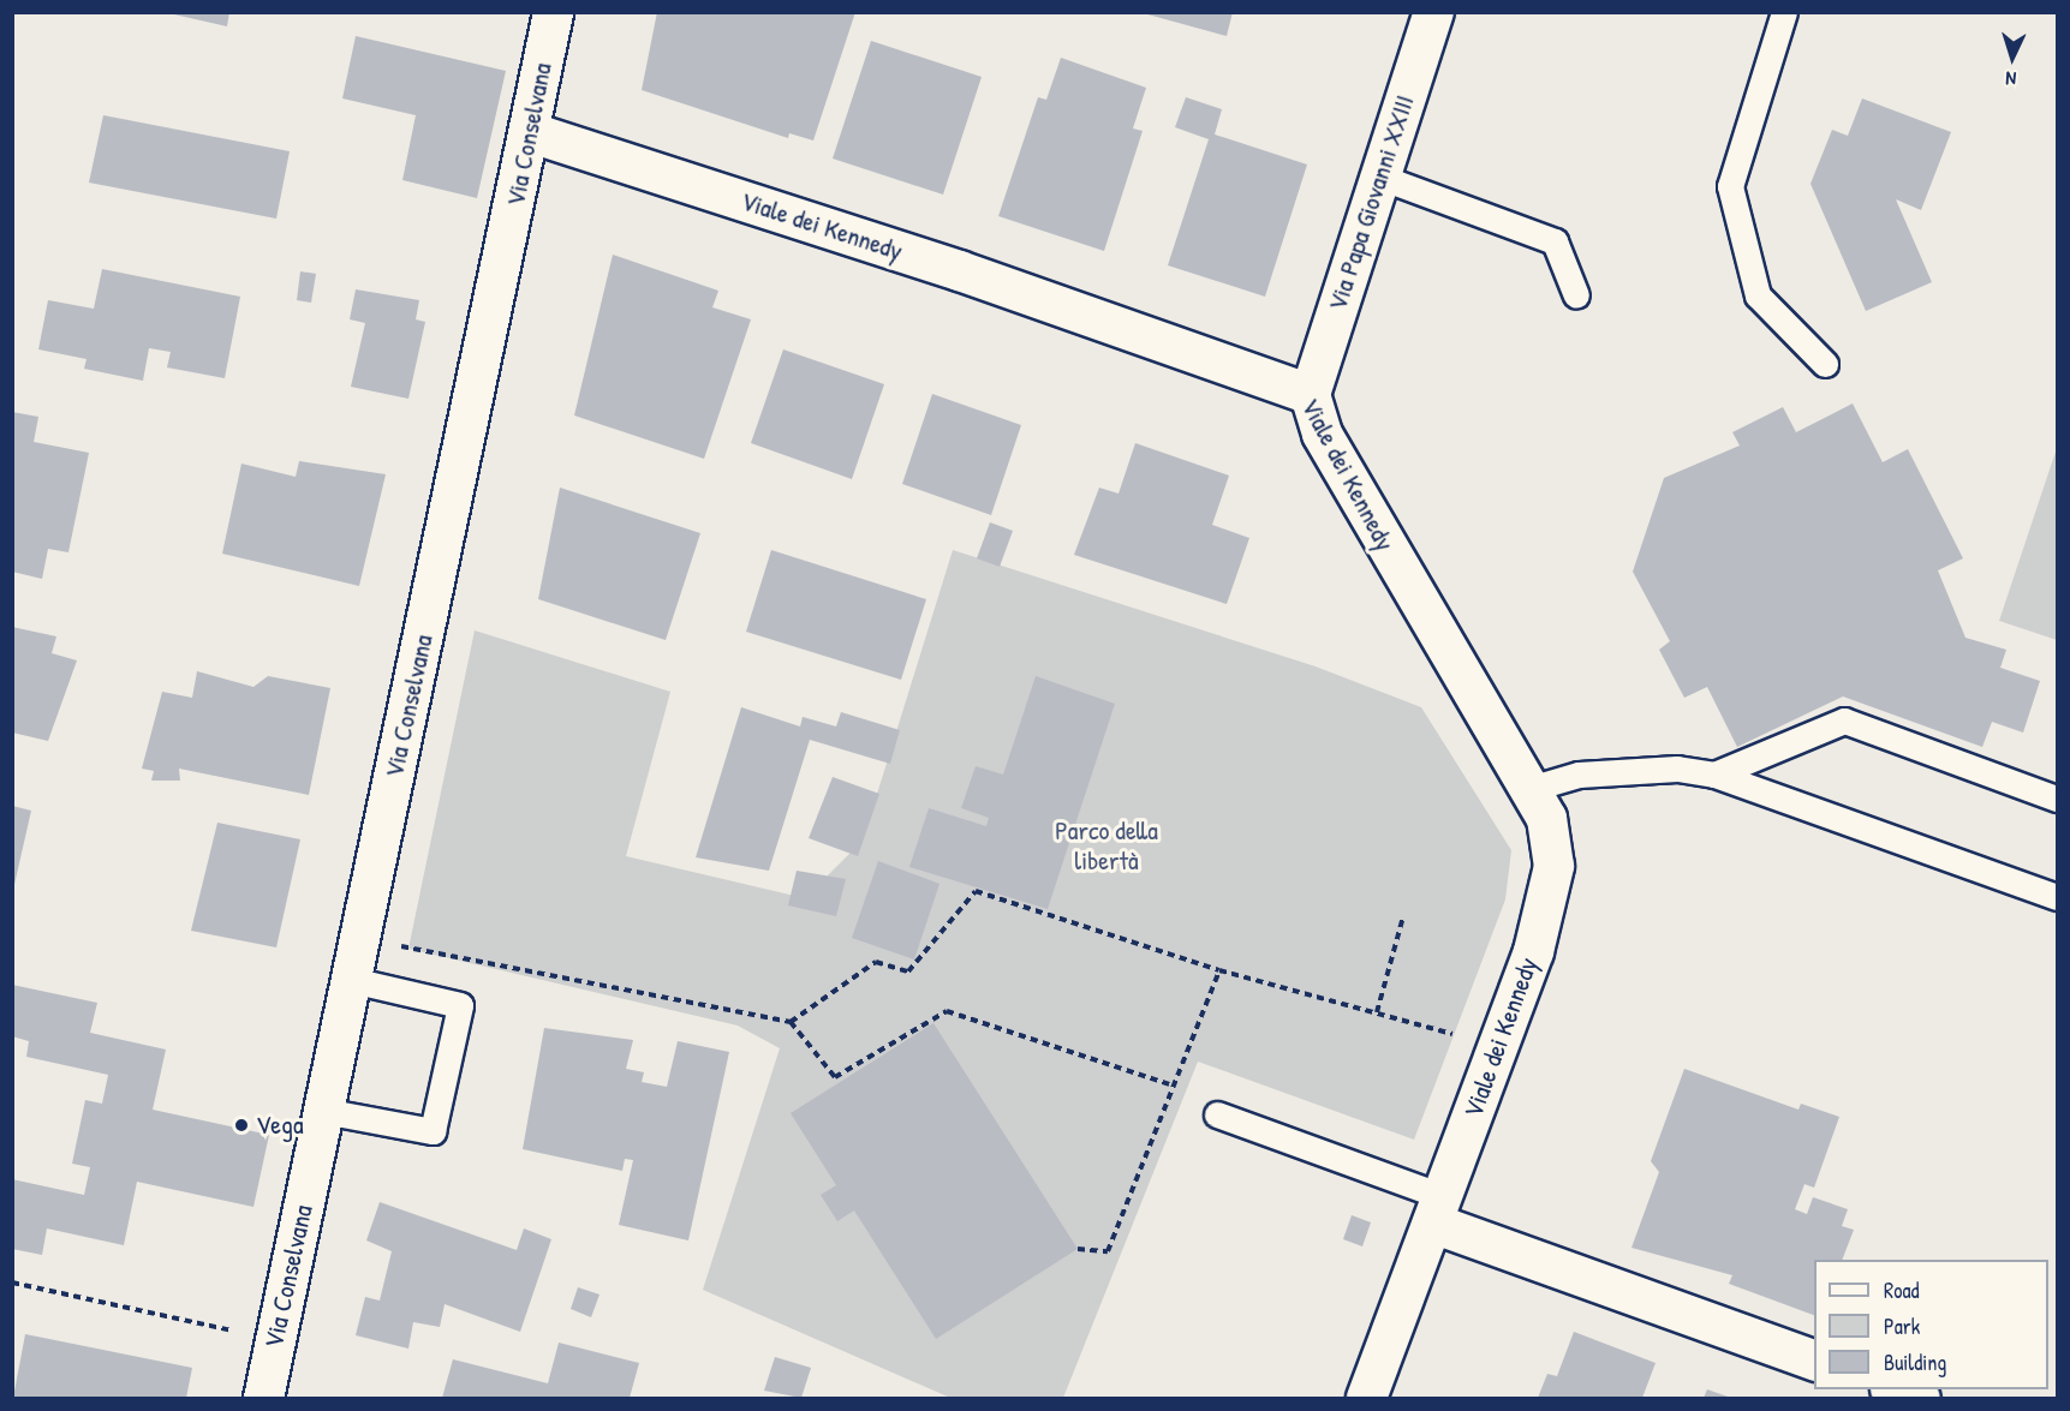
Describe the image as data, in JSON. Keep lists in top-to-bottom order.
{
  "streets": {
    "street": ["Via Conselvana", "Via Papa Giovanni XXIII", "Viale dei Kennedy"]
  },
  "crossings": [
    ["Via Conselvana", "Viale dei Kennedy"],
    ["Via Papa Giovanni XXIII", "Viale dei Kennedy"]
  ],
  "parks": ["Parco della libertà"],
  "places": ["Vega"],
  "legend": ["Road", "Park", "Building"],
  "north": "bottom"
}
